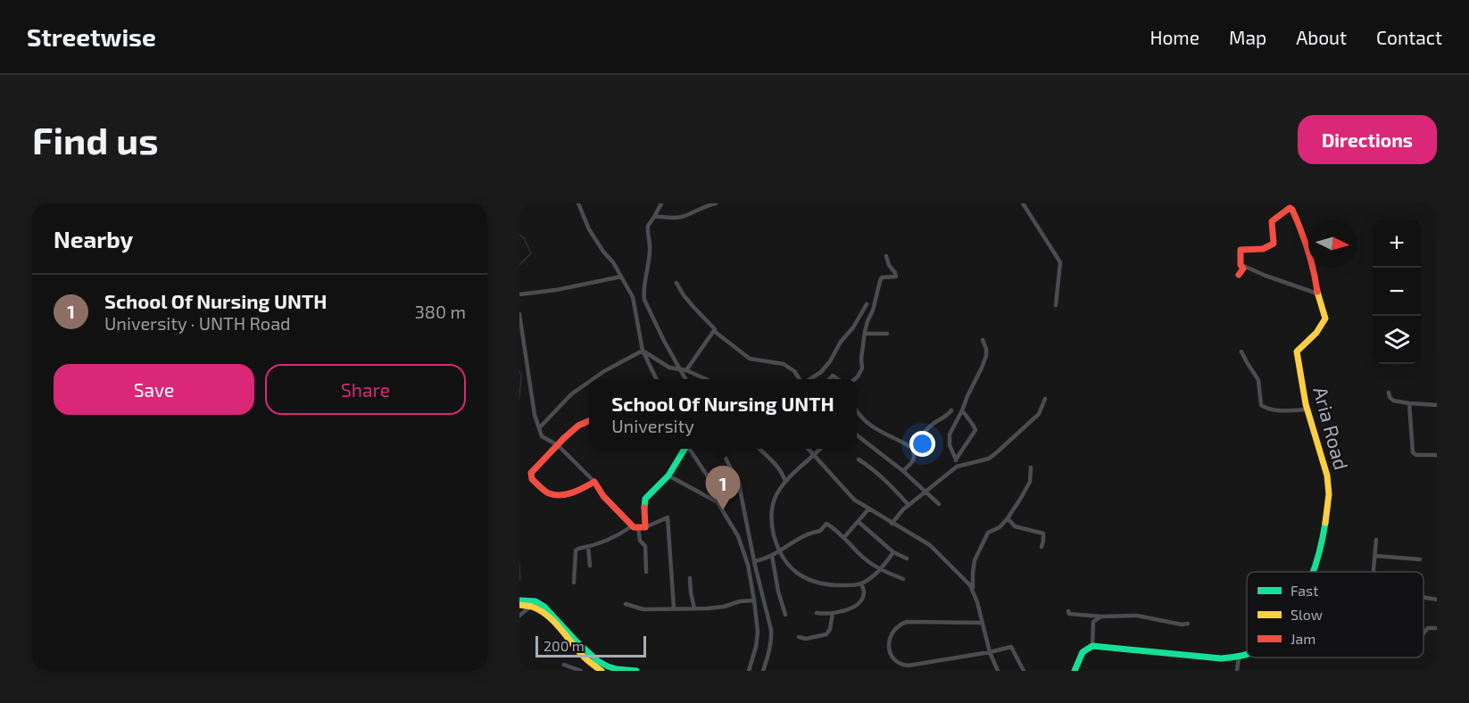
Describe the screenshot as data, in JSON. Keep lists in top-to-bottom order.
{
  "streets": {
    "street": ["Aria Road"]
  },
  "legend": ["Fast", "Slow", "Jam"],
  "scale_bar": "200 m",
  "north": "right",
  "page": {
    "header": "Streetwise",
    "nav": [
      "Home",
      "Map",
      "About",
      "Contact"
    ],
    "buttons": [
      "Directions",
      ["Save", "Share"]
    ],
    "title": "Find us",
    "heading": "Nearby",
    "map_buttons": ["+", "−"],
    "list": [
      {
        "mark": "1",
        "name": "School Of Nursing UNTH",
        "note": "University · UNTH Road",
        "value": "380 m"
      }
    ],
    "popup": ["School Of Nursing UNTH", "University"],
    "pins": "1",
    "scale": "200 m"
  }
}
